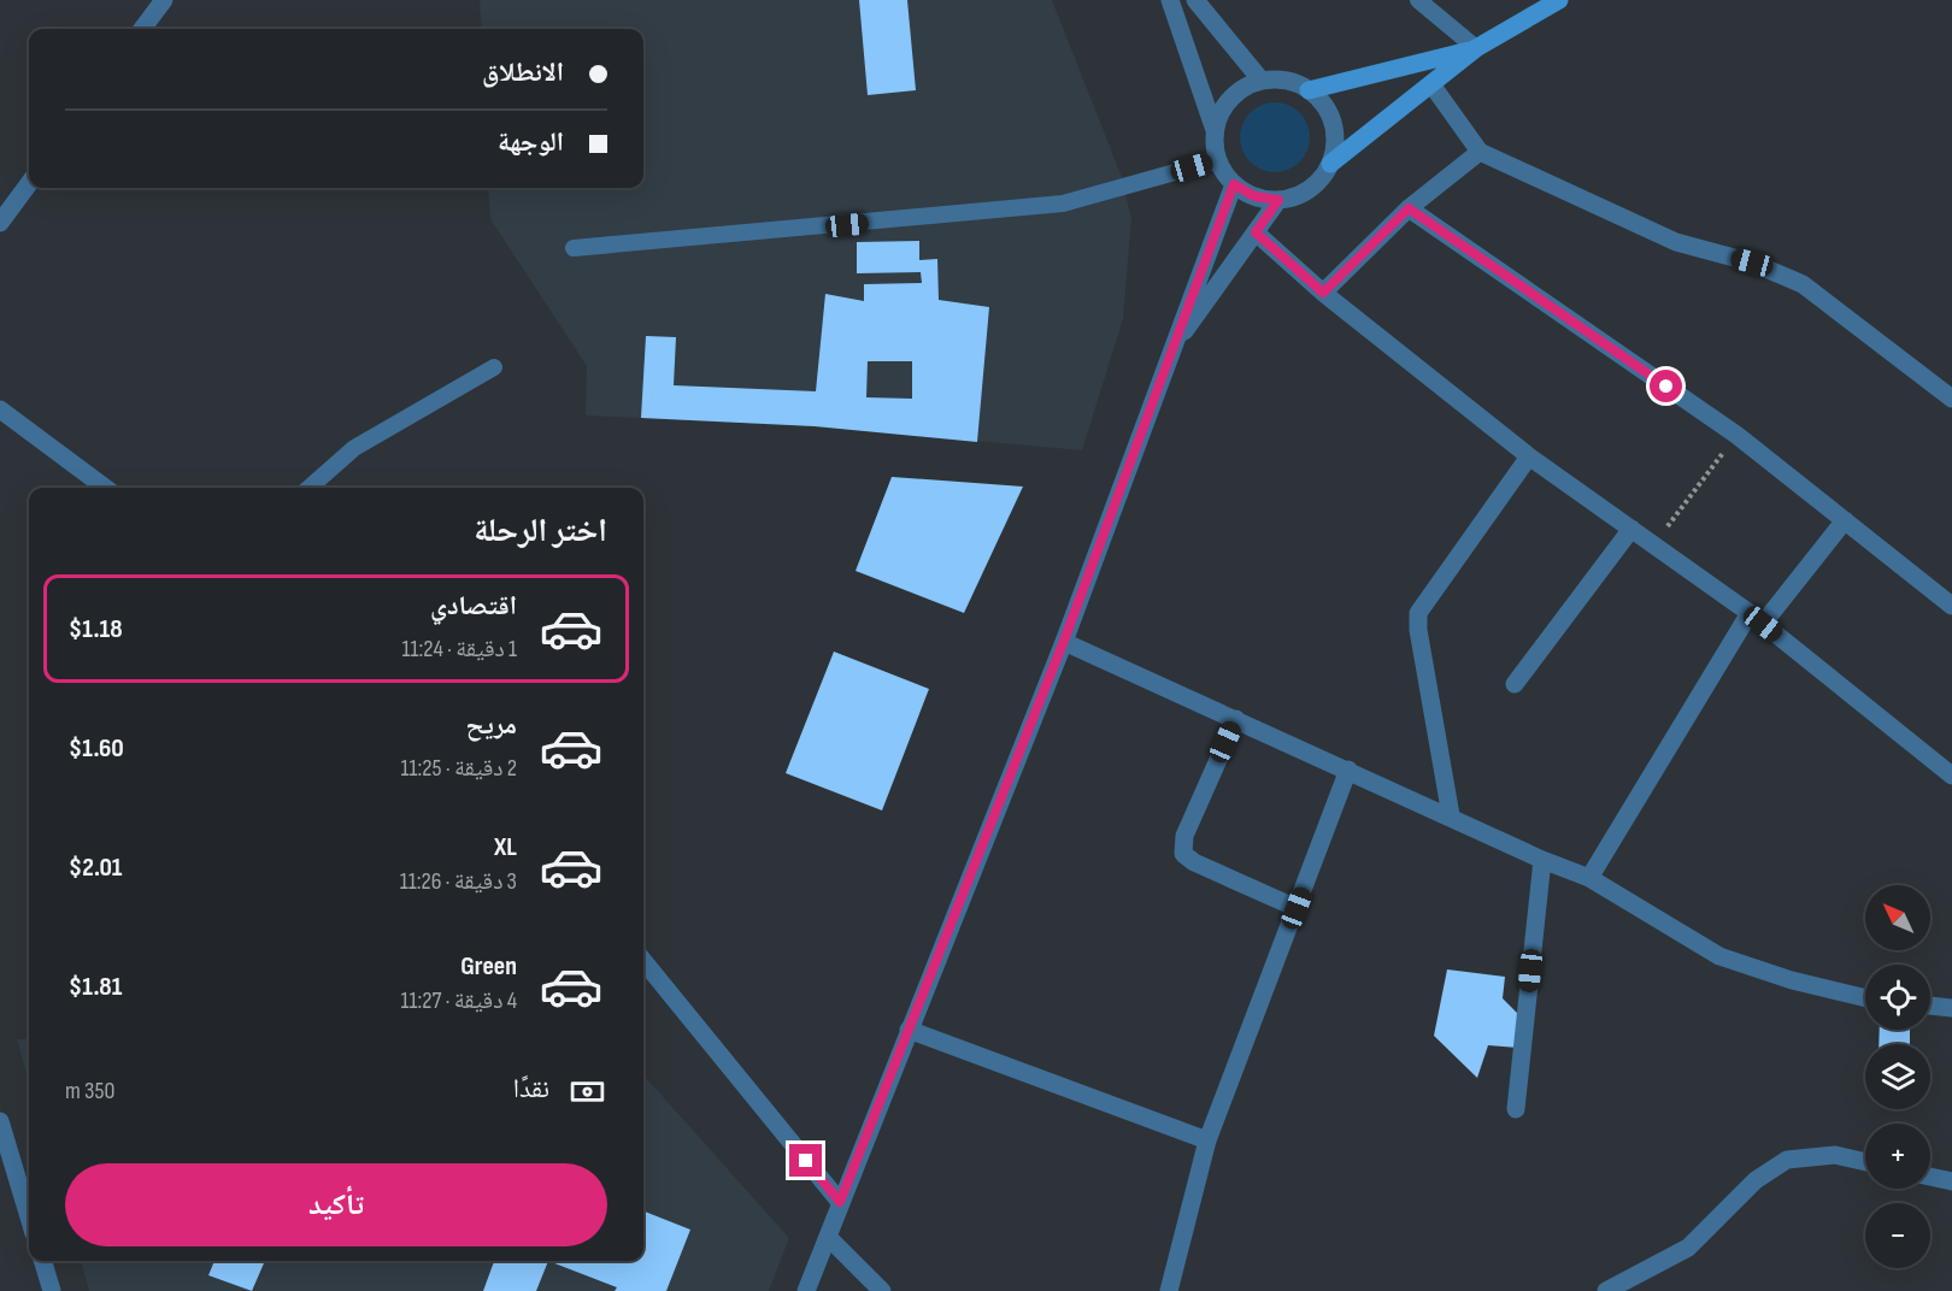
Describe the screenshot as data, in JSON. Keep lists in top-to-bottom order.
{
  "north": "top left",
  "page": {
    "banner": ["الانطلاق", "الوجهة"],
    "heading": "اختر الرحلة",
    "list": [
      {
        "name": "اقتصادي",
        "note": "1 دقيقة · 11:24",
        "value": "$1.18"
      },
      {
        "name": "مريح",
        "note": "2 دقيقة · 11:25",
        "value": "$1.60"
      },
      {
        "name": "XL",
        "note": "3 دقيقة · 11:26",
        "value": "$2.01"
      },
      {
        "name": "Green",
        "note": "4 دقيقة · 11:27",
        "value": "$1.81"
      }
    ],
    "map_buttons": ["+", "−"],
    "pay": ["نقدًا", "350 m"],
    "buttons": "تأكيد"
  }
}
